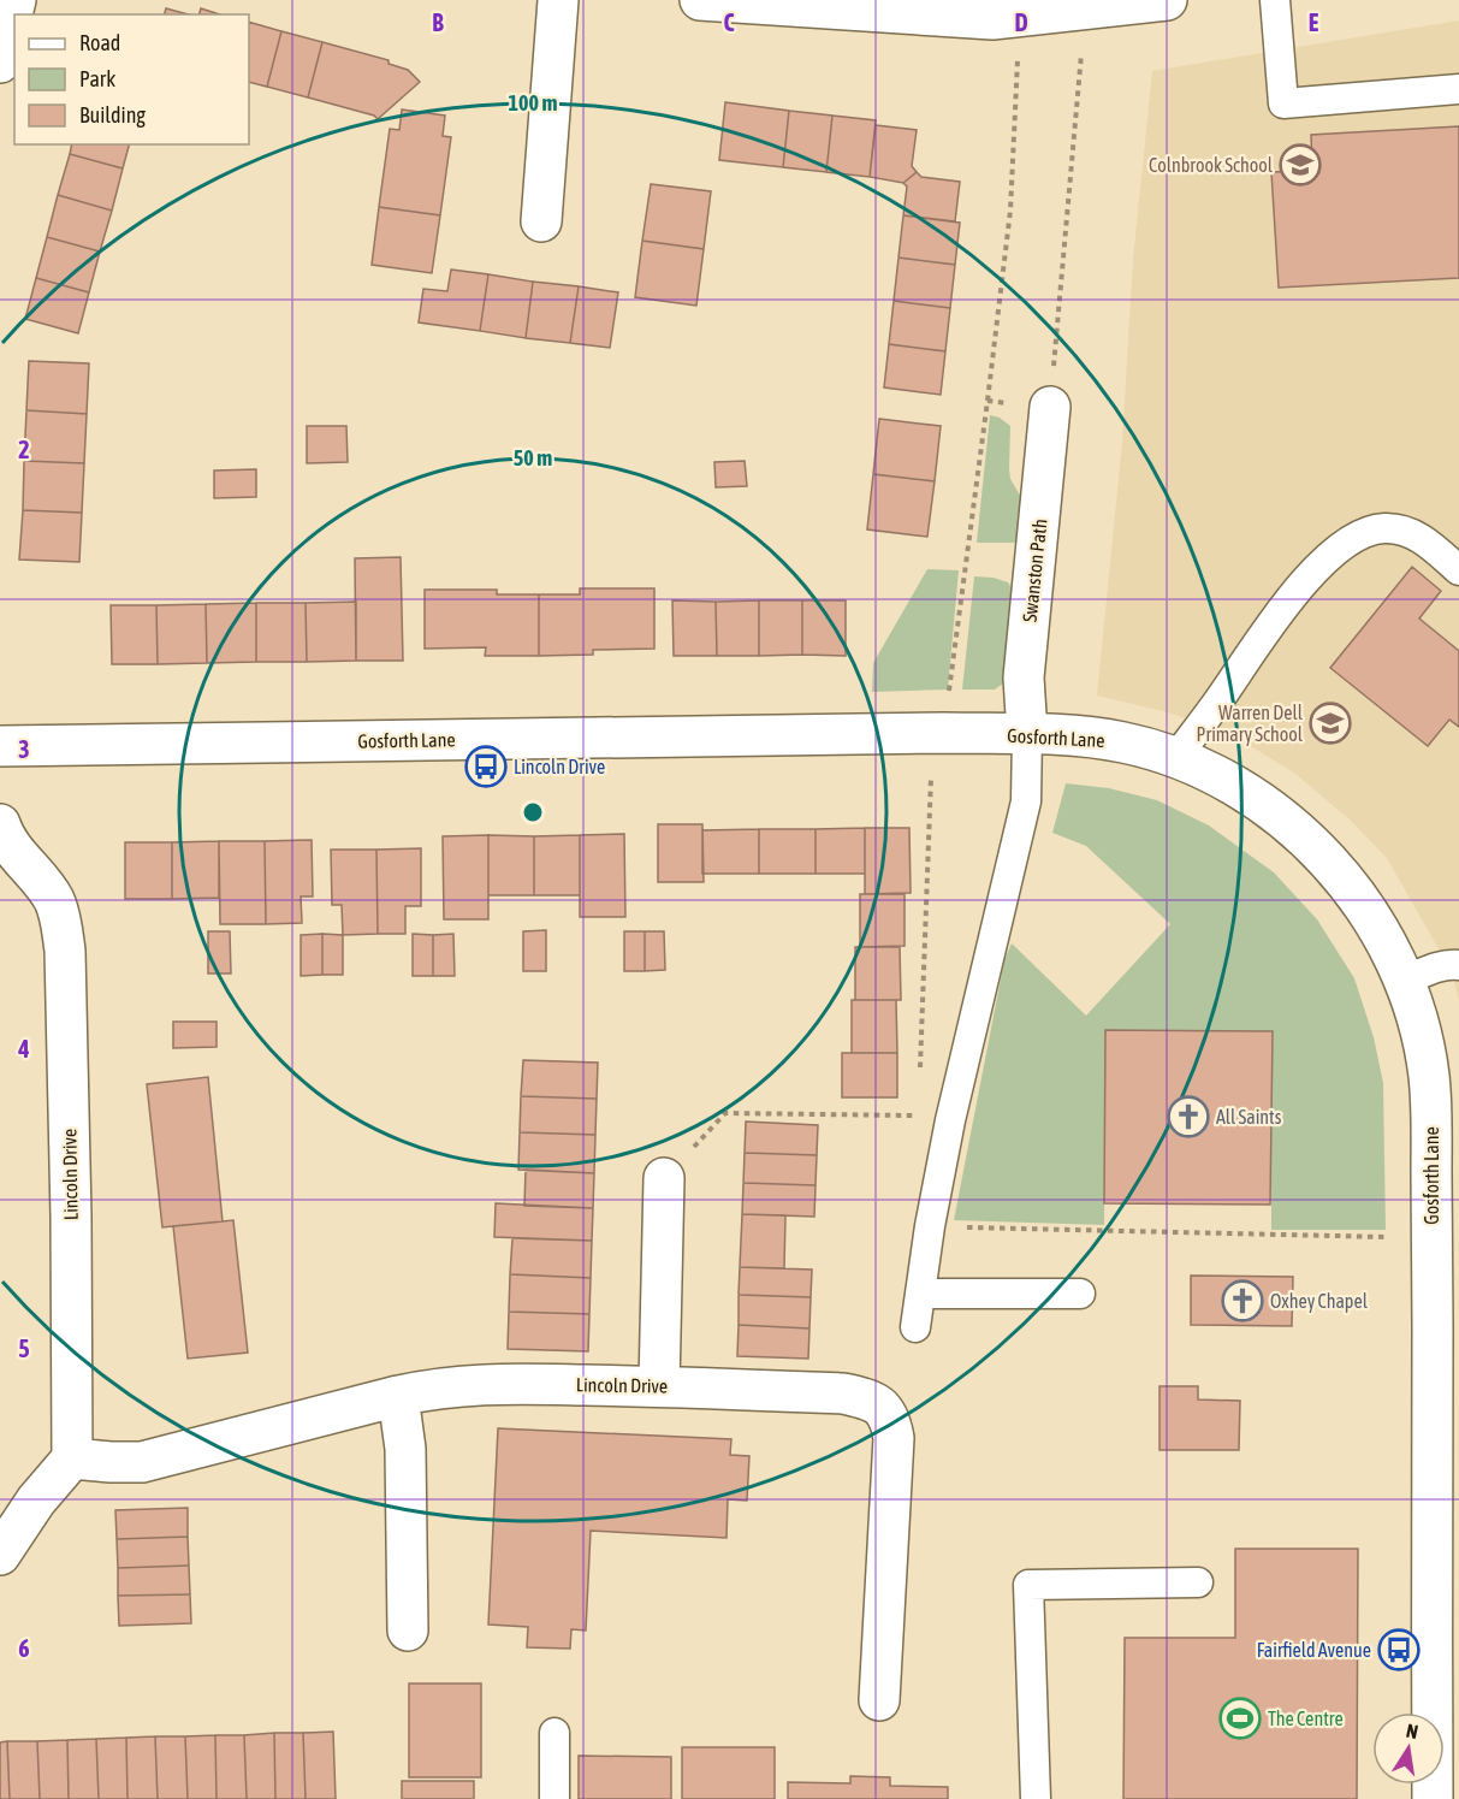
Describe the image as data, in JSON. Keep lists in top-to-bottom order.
{
  "streets": {
    "street": ["Swanston Path", "Gosforth Lane", "Lincoln Drive"]
  },
  "crossings": [
    ["Swanston Path", "Gosforth Lane"]
  ],
  "places": {
    "school or university": ["Colnbrook School", "Warren Dell Primary School"],
    "bus stop": ["Lincoln Drive", "Fairfield Avenue"],
    "church": ["All Saints", "Oxhey Chapel"],
    "sports": ["The Centre"]
  },
  "legend": ["Road", "Park", "Building"],
  "north": "top",
  "grid": {
    "columns": [
      "B",
      "C",
      "D",
      "E"
    ],
    "rows": [
      "2",
      "3",
      "4",
      "5",
      "6"
    ]
  },
  "rings": ["100 m", "50 m"]
}
